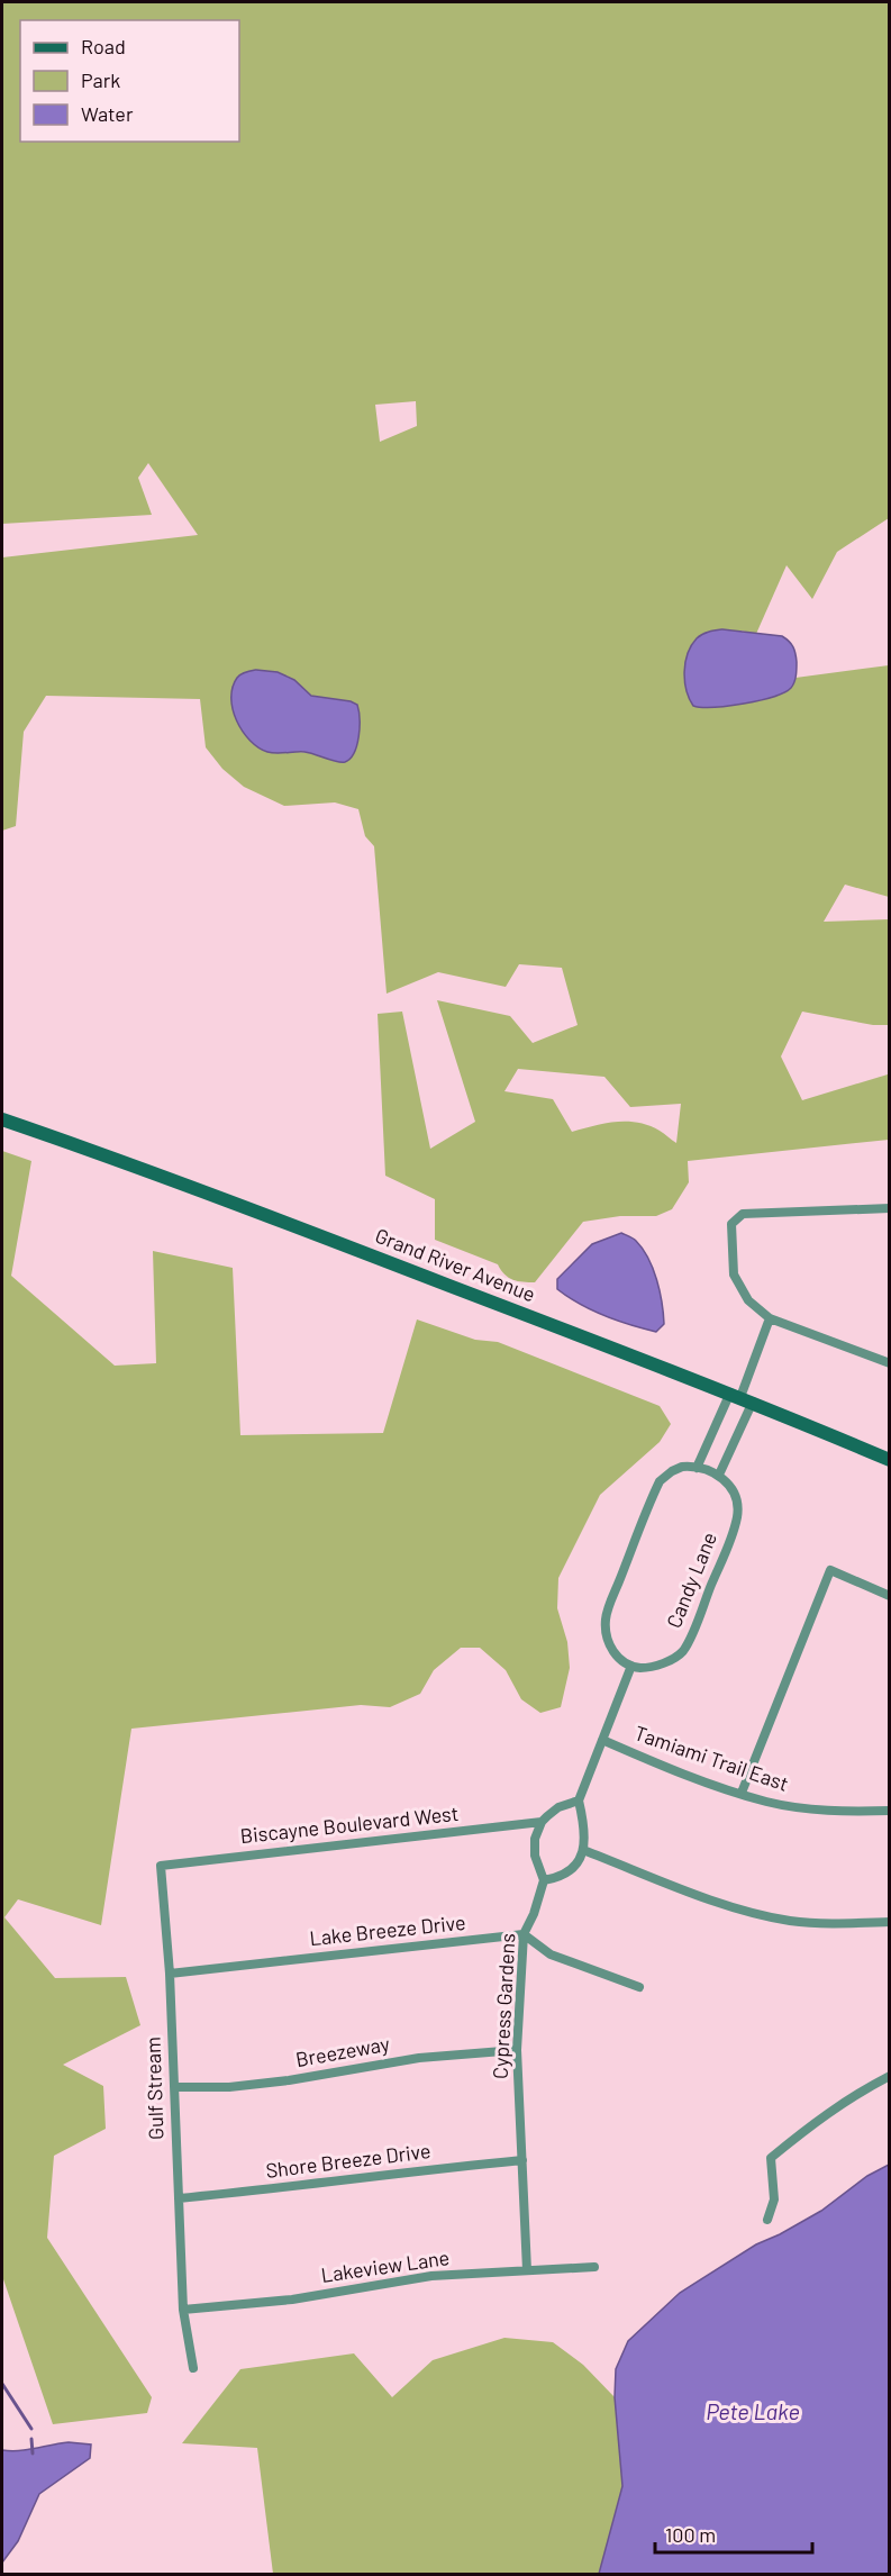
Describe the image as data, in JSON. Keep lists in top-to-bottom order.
{
  "streets": {
    "main road": ["Grand River Avenue"],
    "street": [
      "Candy Lane",
      "Tamiami Trail East",
      "Biscayne Boulevard West",
      "Lake Breeze Drive",
      "Cypress Gardens",
      "Breezeway",
      "Gulf Stream",
      "Shore Breeze Drive",
      "Lakeview Lane"
    ]
  },
  "crossings": [
    ["Biscayne Boulevard West", "Gulf Stream"],
    ["Lake Breeze Drive", "Cypress Gardens"],
    ["Lake Breeze Drive", "Gulf Stream"],
    ["Cypress Gardens", "Breezeway"],
    ["Cypress Gardens", "Shore Breeze Drive"],
    ["Cypress Gardens", "Lakeview Lane"],
    ["Breezeway", "Gulf Stream"],
    ["Gulf Stream", "Shore Breeze Drive"],
    ["Gulf Stream", "Lakeview Lane"]
  ],
  "water": ["Pete Lake"],
  "legend": ["Road", "Park", "Water"],
  "scale_bar": "100 m"
}
